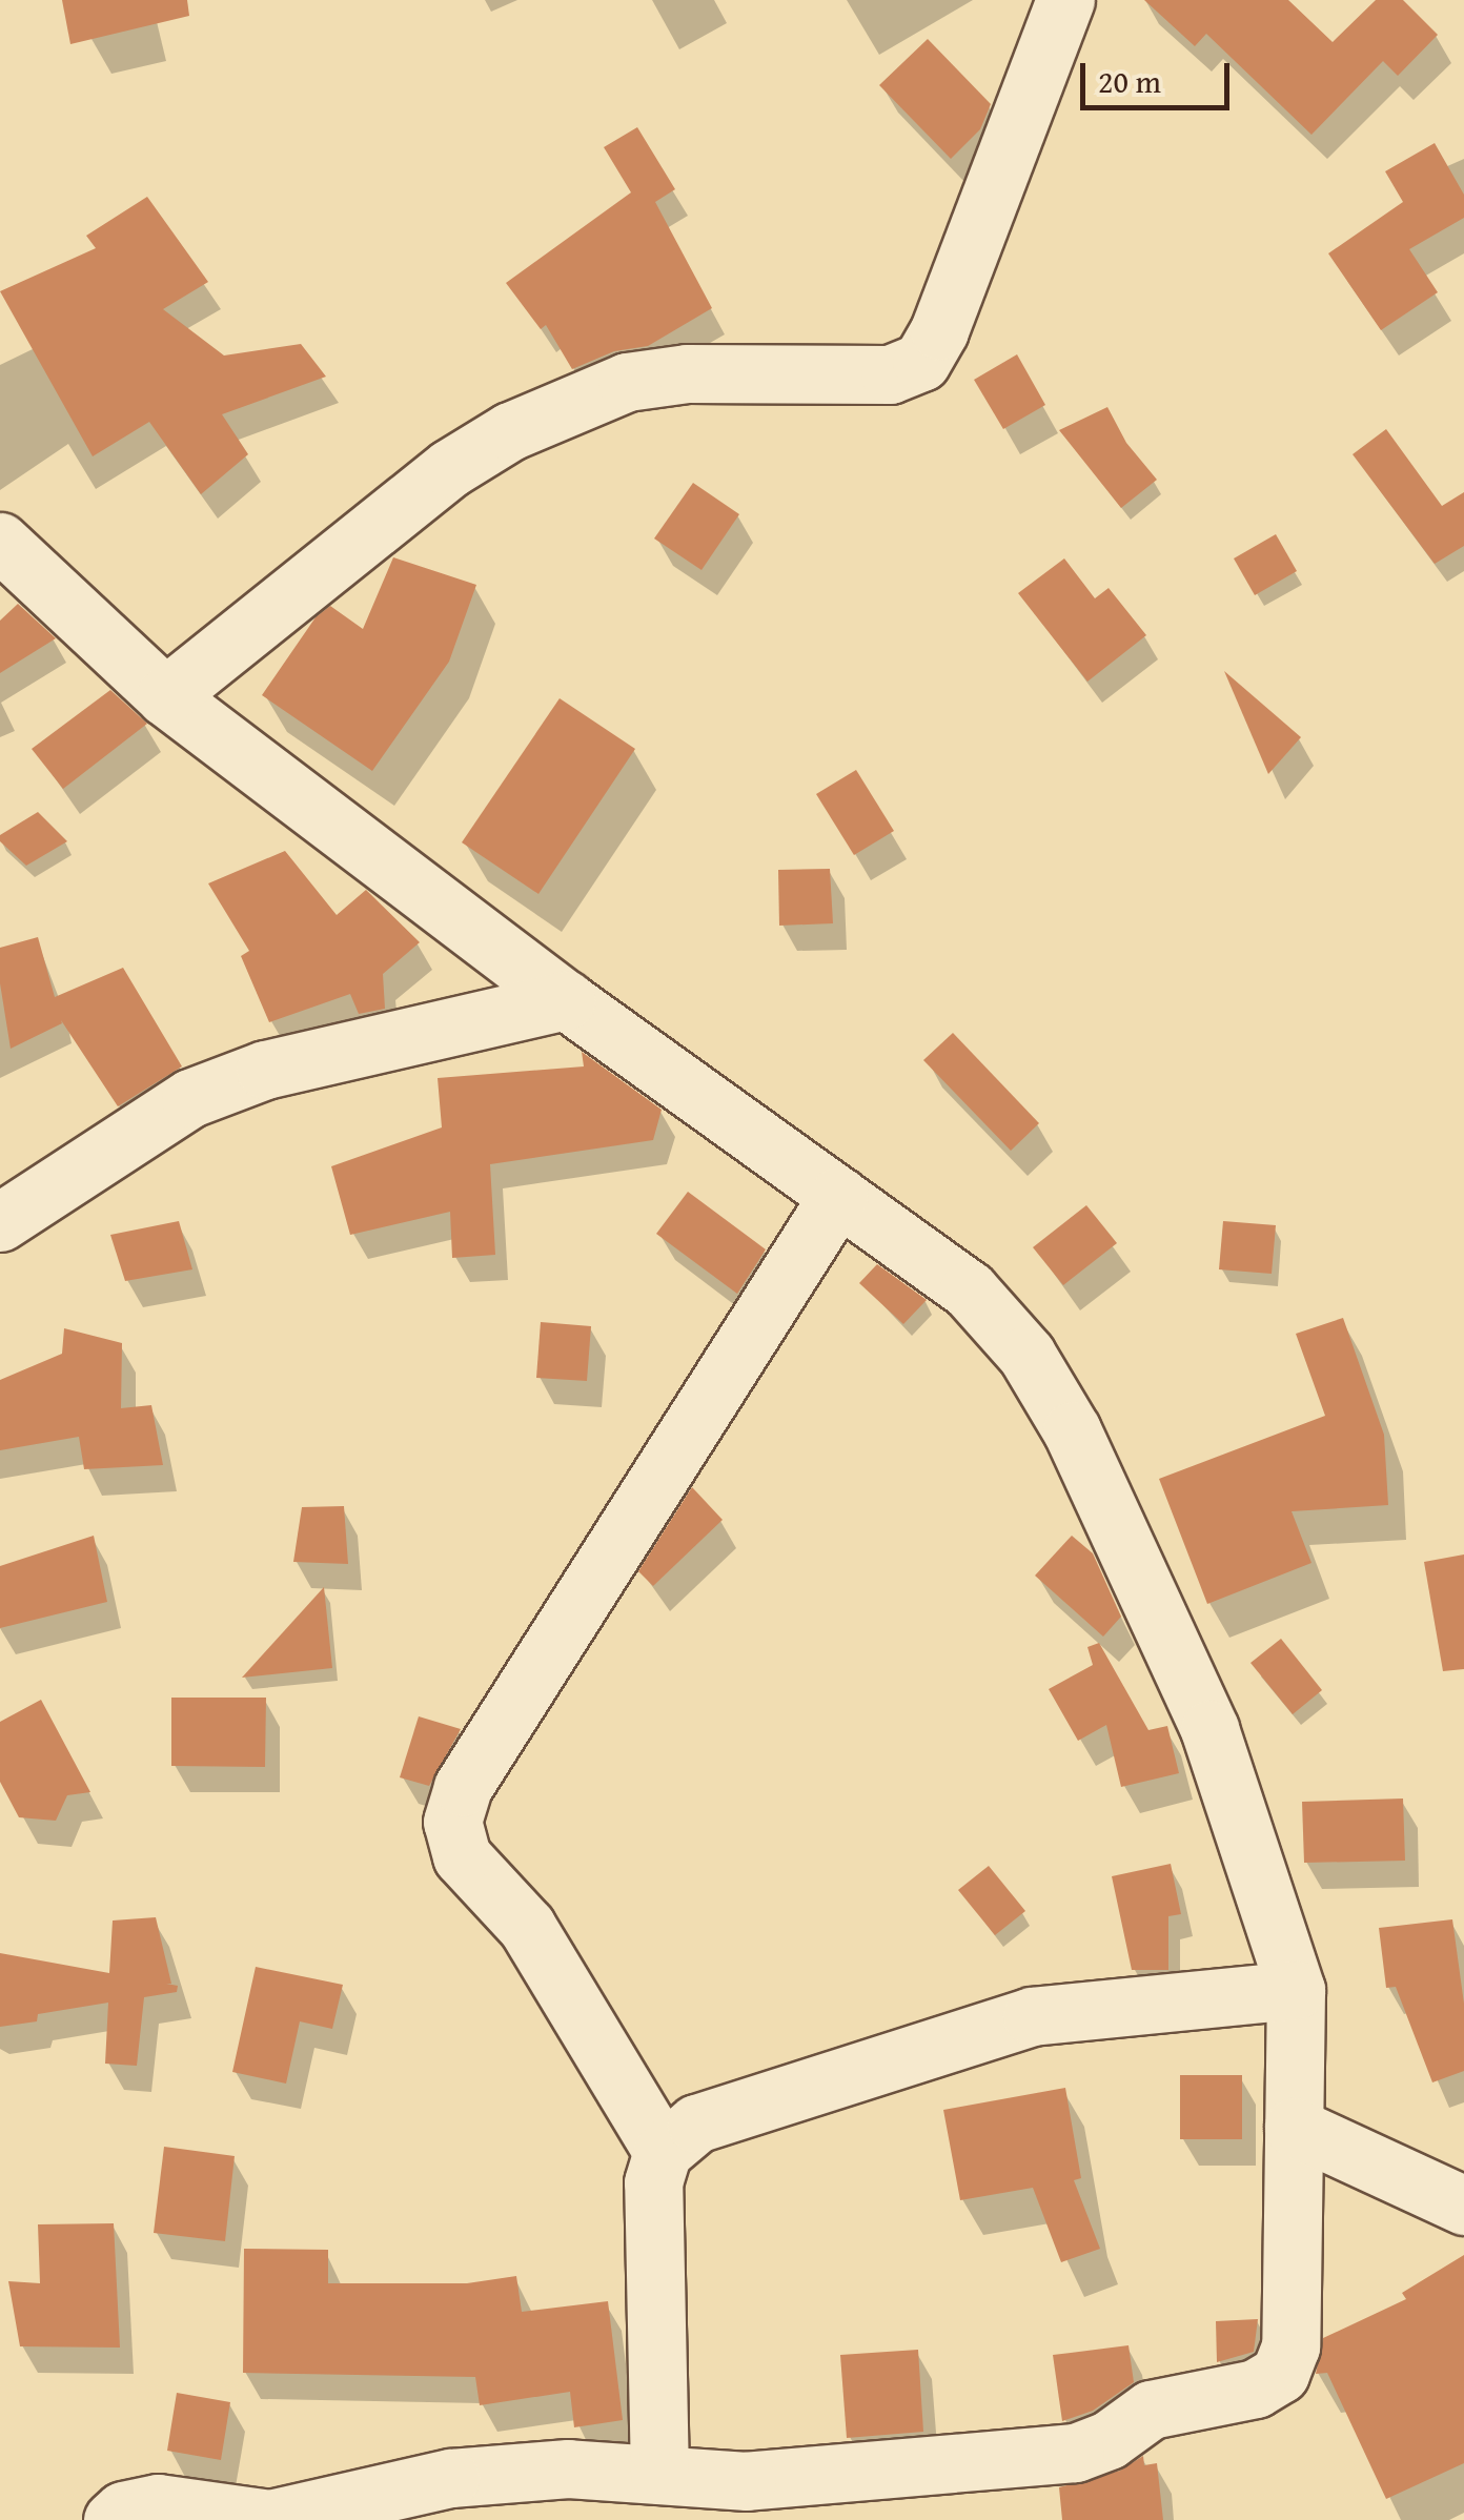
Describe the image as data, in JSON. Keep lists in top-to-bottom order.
{
  "scale_bar": "20 m"
}
